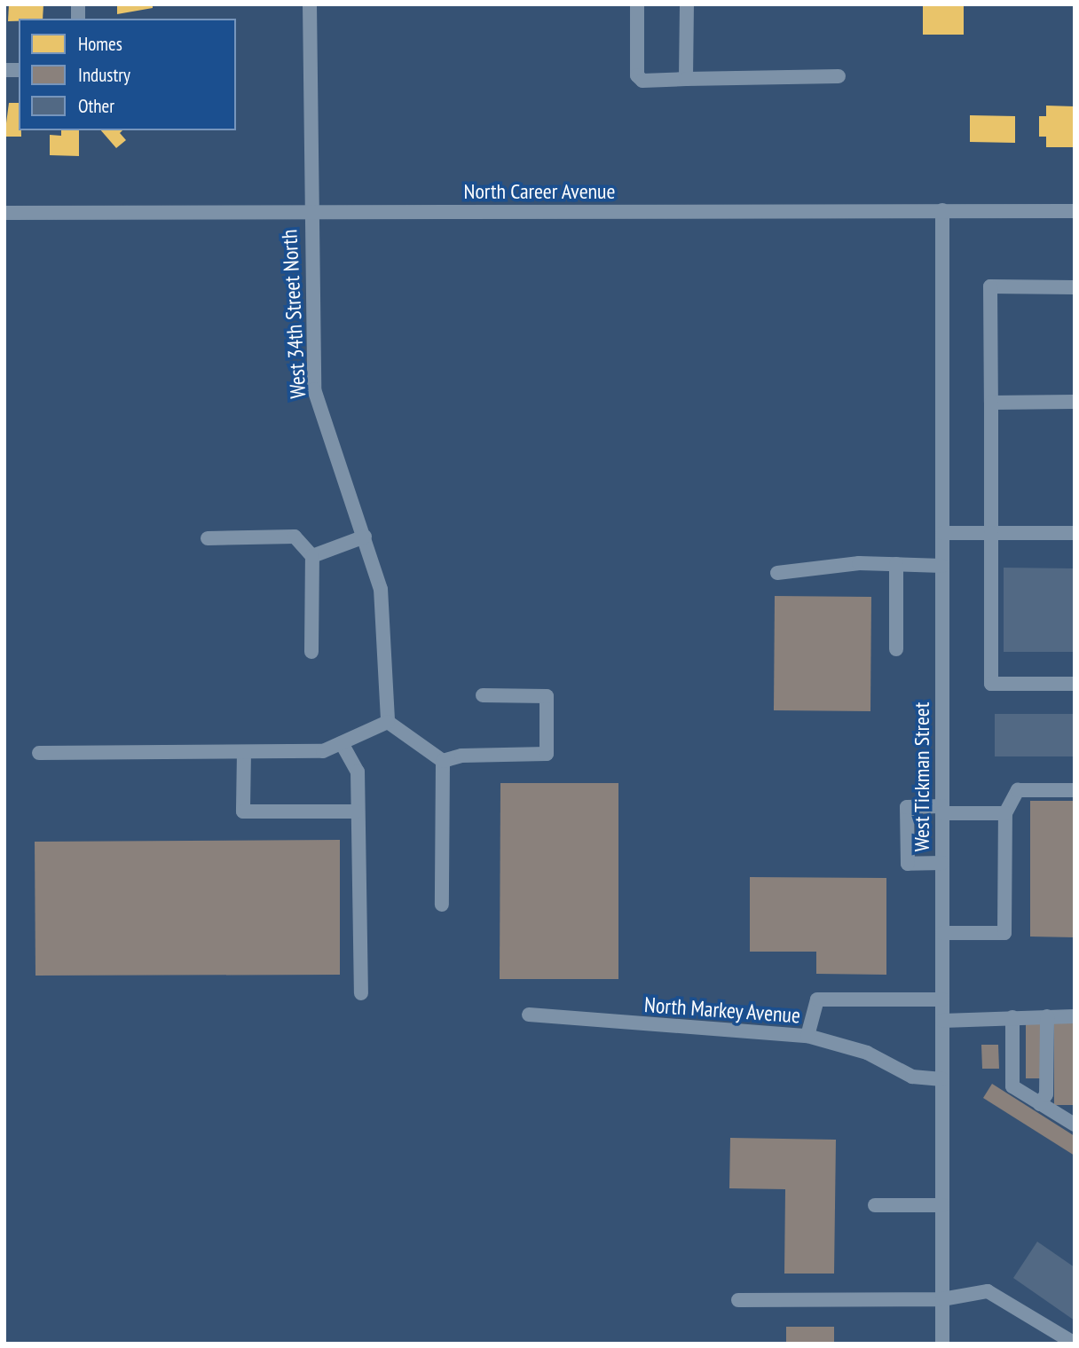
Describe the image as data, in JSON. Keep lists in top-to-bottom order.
{
  "streets": {
    "street": [
      "North Career Avenue",
      "West 34th Street North",
      "West Tickman Street",
      "North Markey Avenue"
    ]
  },
  "crossings": [
    ["North Career Avenue", "West 34th Street North"],
    ["North Career Avenue", "West Tickman Street"],
    ["West Tickman Street", "North Markey Avenue"]
  ],
  "legend": ["Homes", "Industry", "Other"]
}
